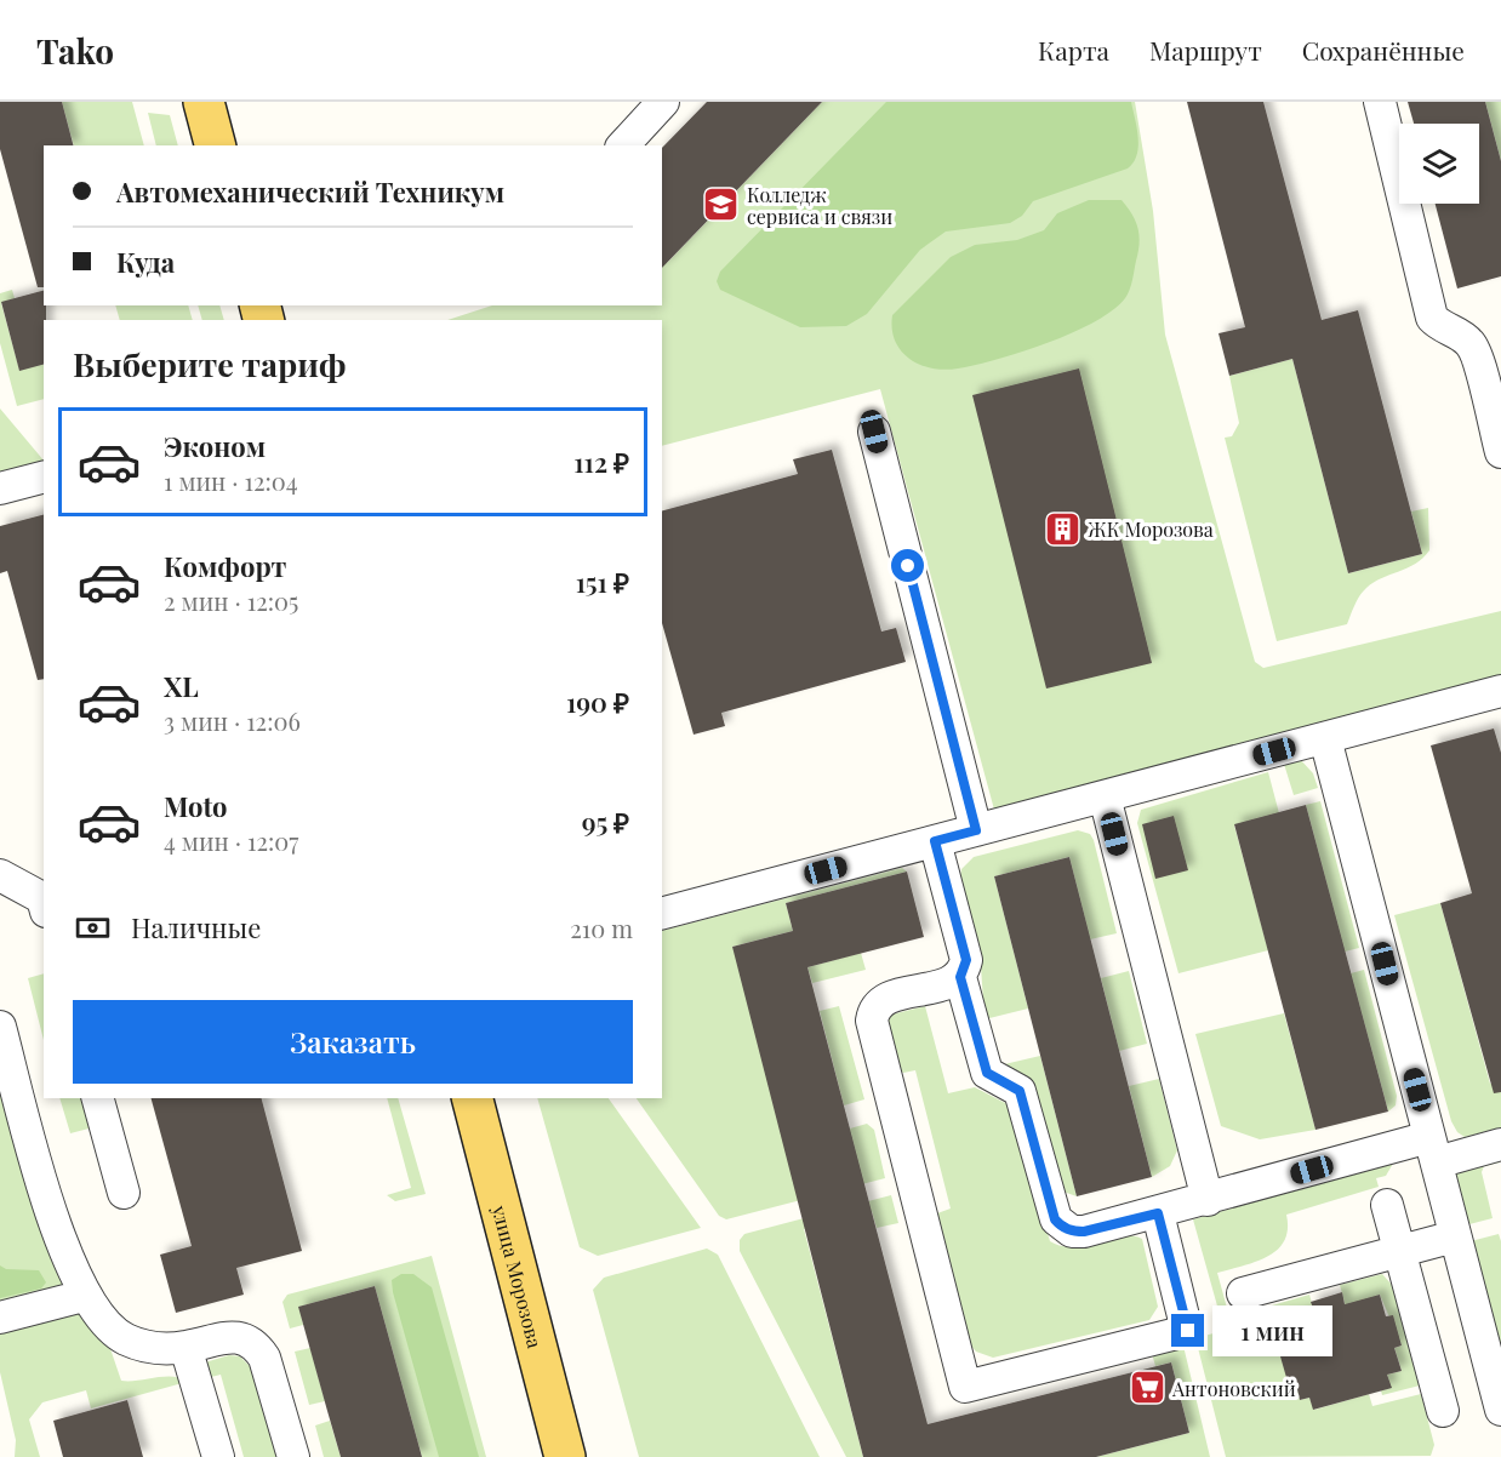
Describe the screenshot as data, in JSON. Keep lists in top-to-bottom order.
{
  "streets": {
    "main road": ["улица Морозова"]
  },
  "places": {
    "school or university": ["Колледж сервиса и связи"],
    "building": ["ЖК Морозова"],
    "supermarket": ["Антоновский"]
  },
  "page": {
    "header": "Tako",
    "nav": ["Карта", "Маршрут", "Сохранённые"],
    "banner": ["Автомеханический Техникум", "Куда"],
    "heading": "Выберите тариф",
    "list": [
      {
        "name": "Эконом",
        "note": "1 мин · 12:04",
        "value": "112 ₽"
      },
      {
        "name": "Комфорт",
        "note": "2 мин · 12:05",
        "value": "151 ₽"
      },
      {
        "name": "XL",
        "note": "3 мин · 12:06",
        "value": "190 ₽"
      },
      {
        "name": "Moto",
        "note": "4 мин · 12:07",
        "value": "95 ₽"
      }
    ],
    "pay": ["Наличные", "210 m"],
    "buttons": "Заказать",
    "bubble": "1 мин"
  }
}
